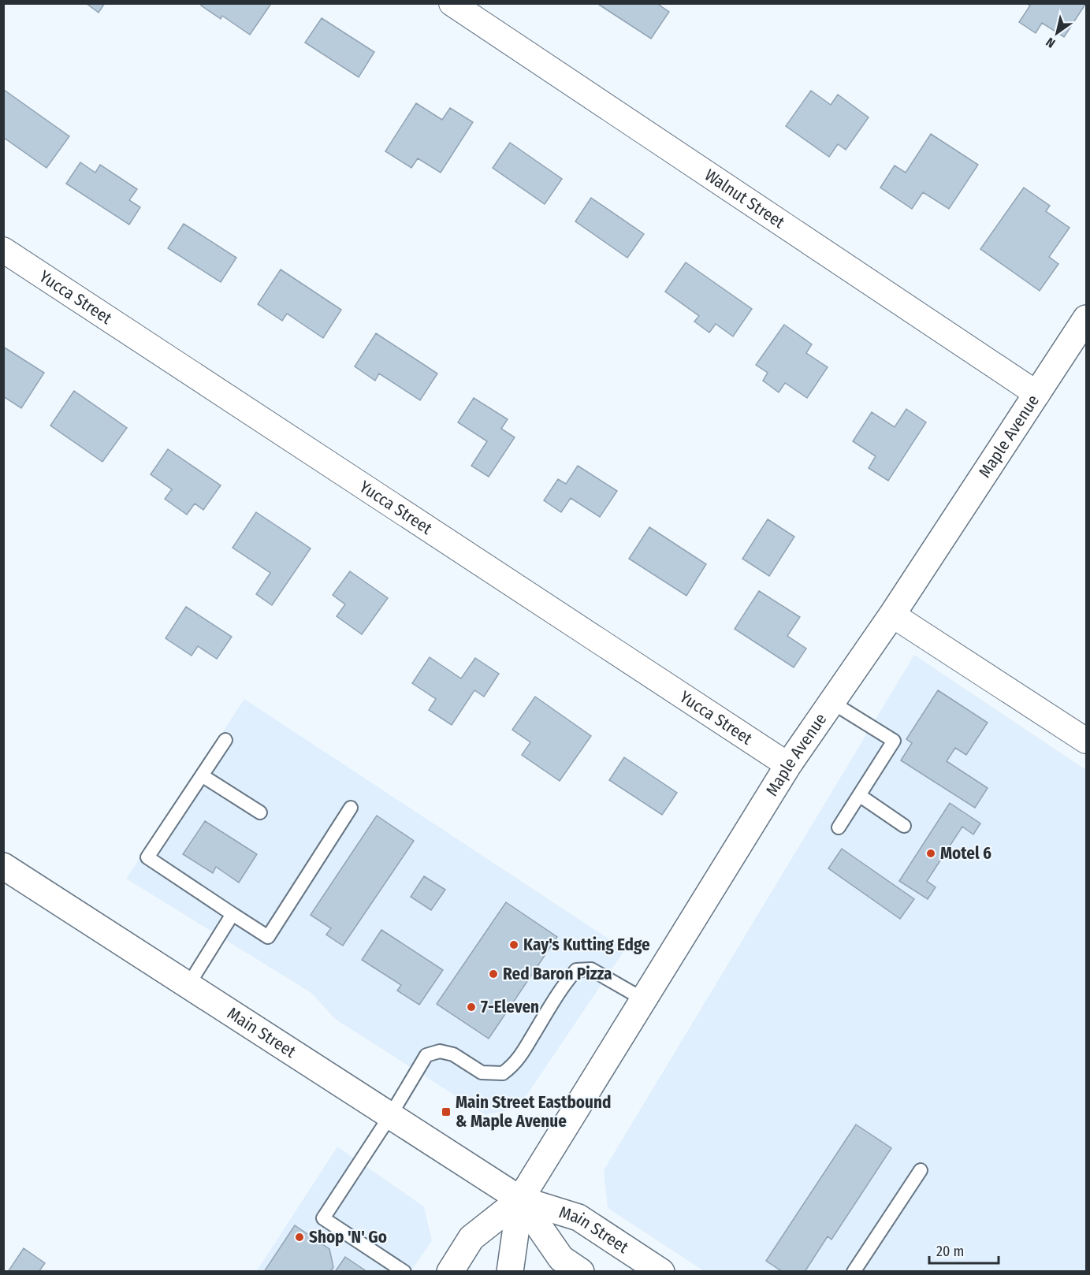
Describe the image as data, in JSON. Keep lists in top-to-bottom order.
{
  "streets": {
    "street": [
      "Walnut Street",
      "Yucca Street",
      "Maple Avenue",
      "Main Street"
    ]
  },
  "crossings": [
    ["Walnut Street", "Maple Avenue"],
    ["Yucca Street", "Maple Avenue"],
    ["Maple Avenue", "Main Street"]
  ],
  "places": {
    "other": [
      "Motel 6",
      "Kay's Kutting Edge",
      "Red Baron Pizza",
      "7-Eleven",
      "Shop 'N' Go"
    ],
    "transit": ["Main Street Eastbound & Maple Avenue"]
  },
  "scale_bar": "20 m",
  "north": "bottom left"
}
